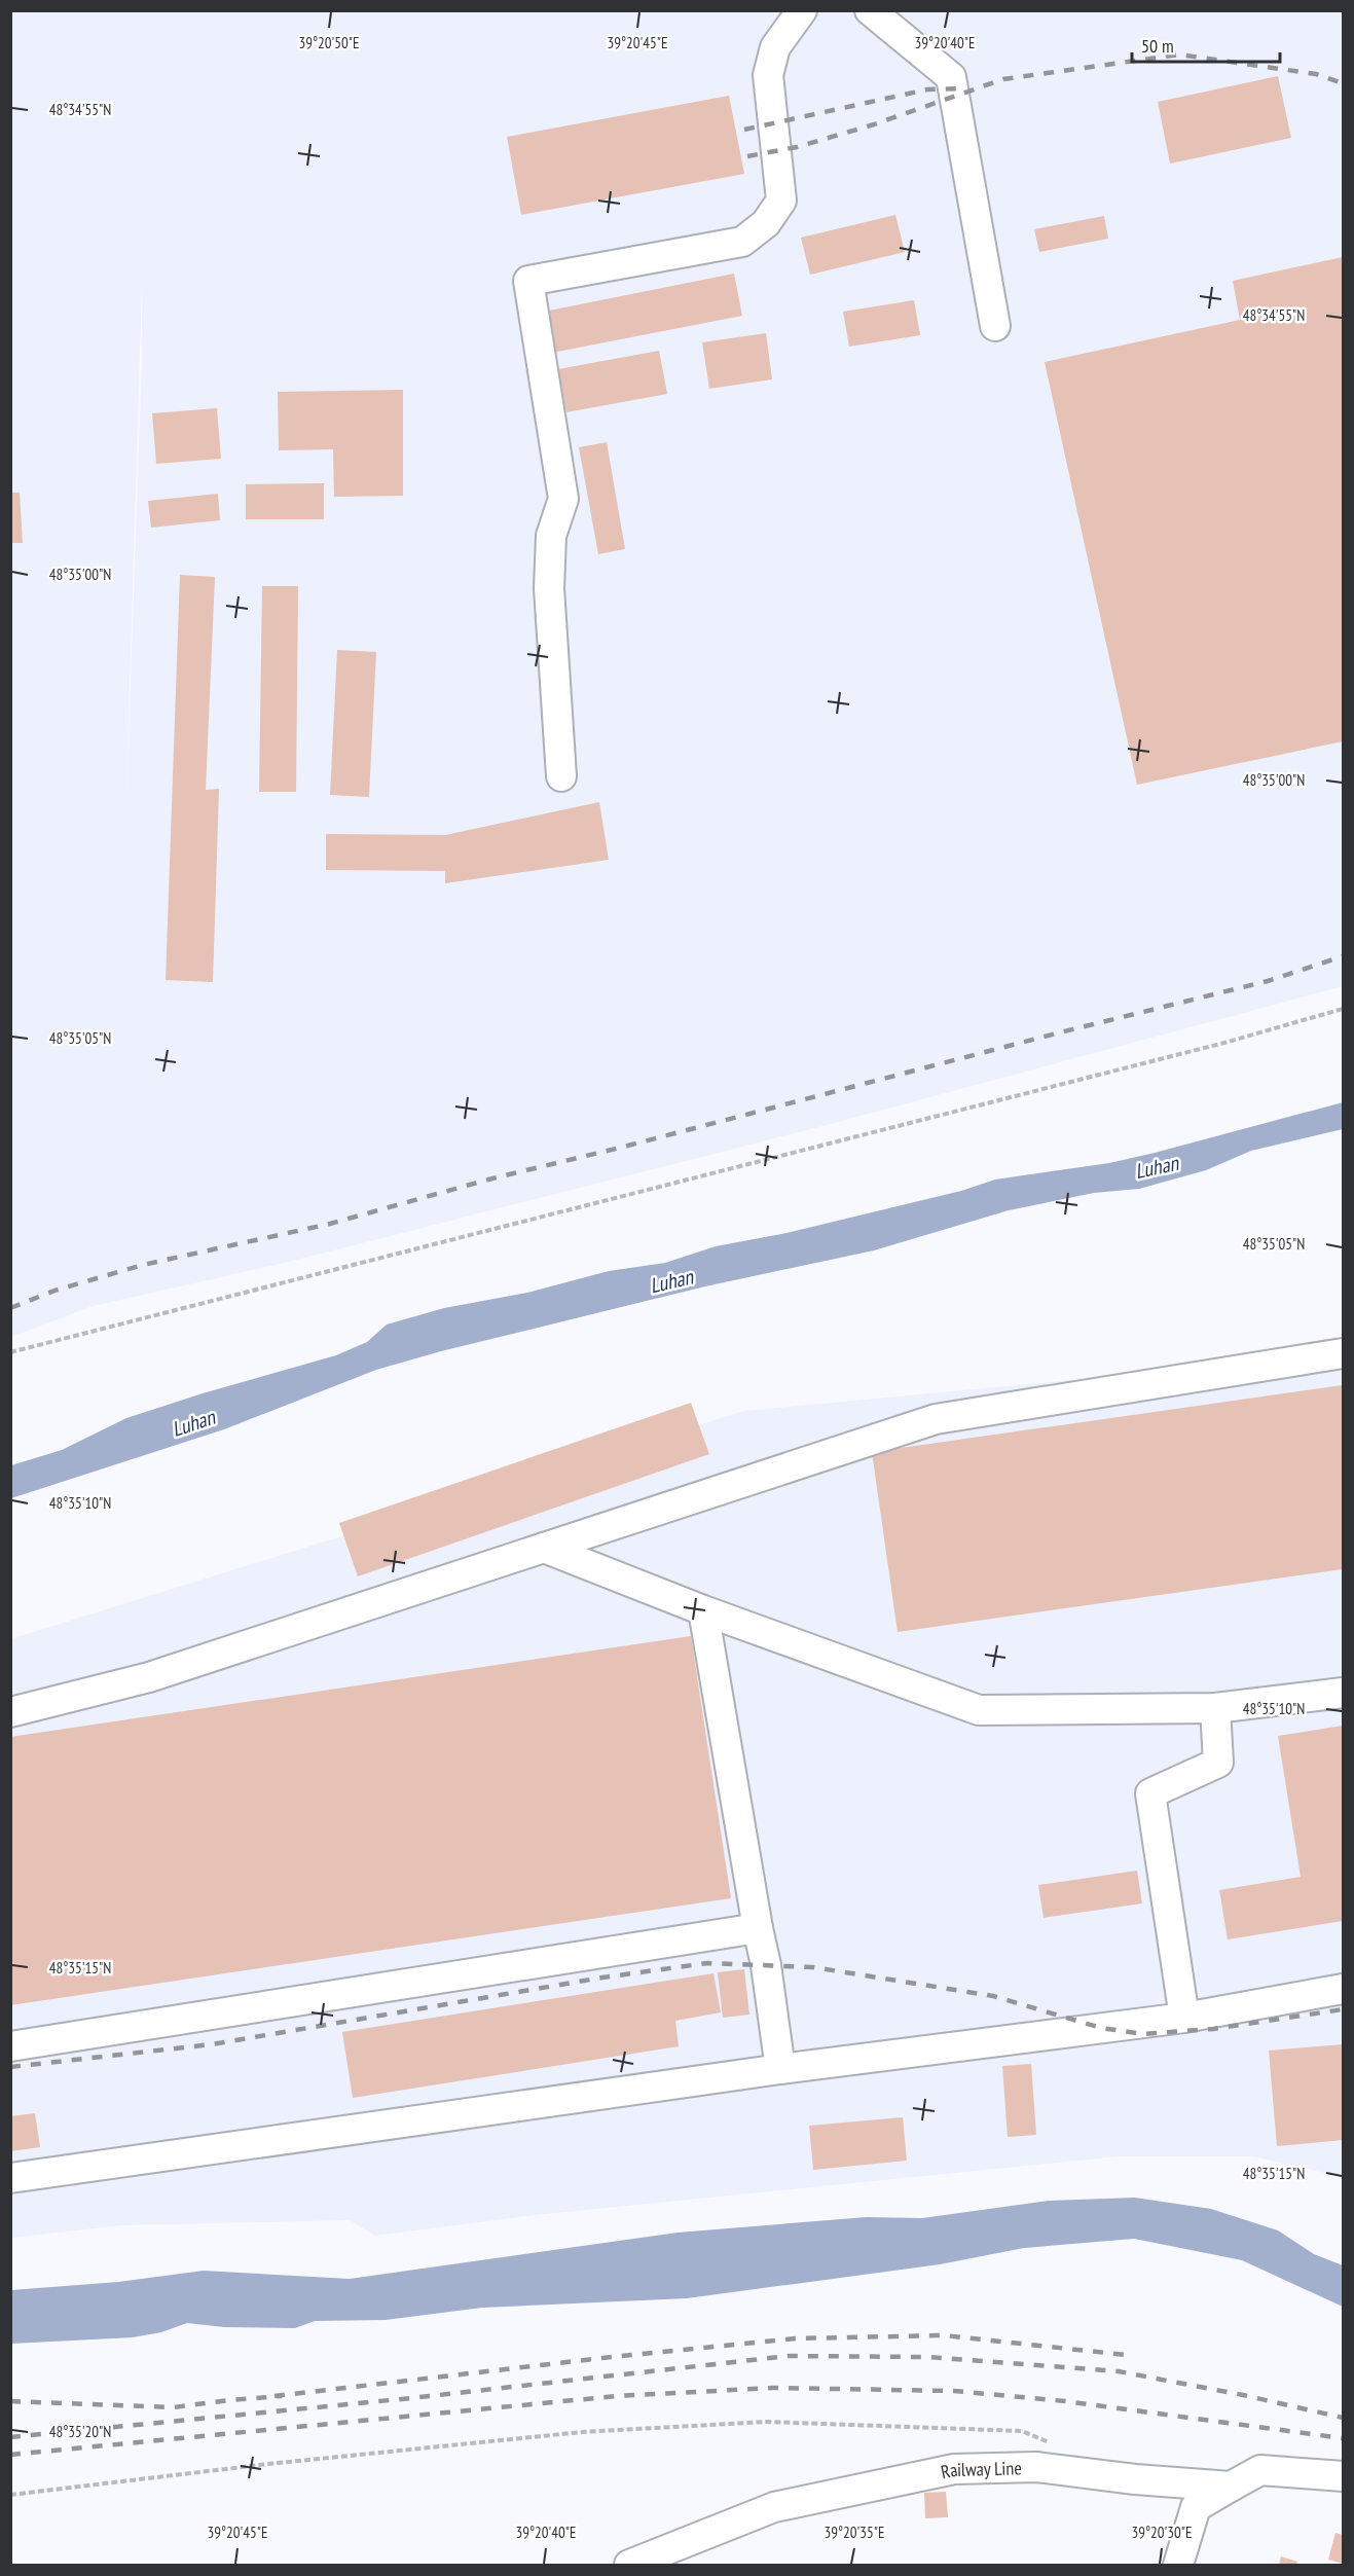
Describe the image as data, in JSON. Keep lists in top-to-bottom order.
{
  "streets": {
    "street": ["Railway Line"]
  },
  "water": ["Luhan"],
  "scale_bar": "50 m",
  "coordinates": [
    "39°20'45\"E",
    "39°20'50\"E",
    "39°20'40\"E",
    "48°34'55\"N",
    "48°35'00\"N",
    "48°35'05\"N",
    "48°35'10\"N",
    "48°35'15\"N",
    "48°35'20\"N",
    "39°20'35\"E",
    "39°20'30\"E"
  ]
}
